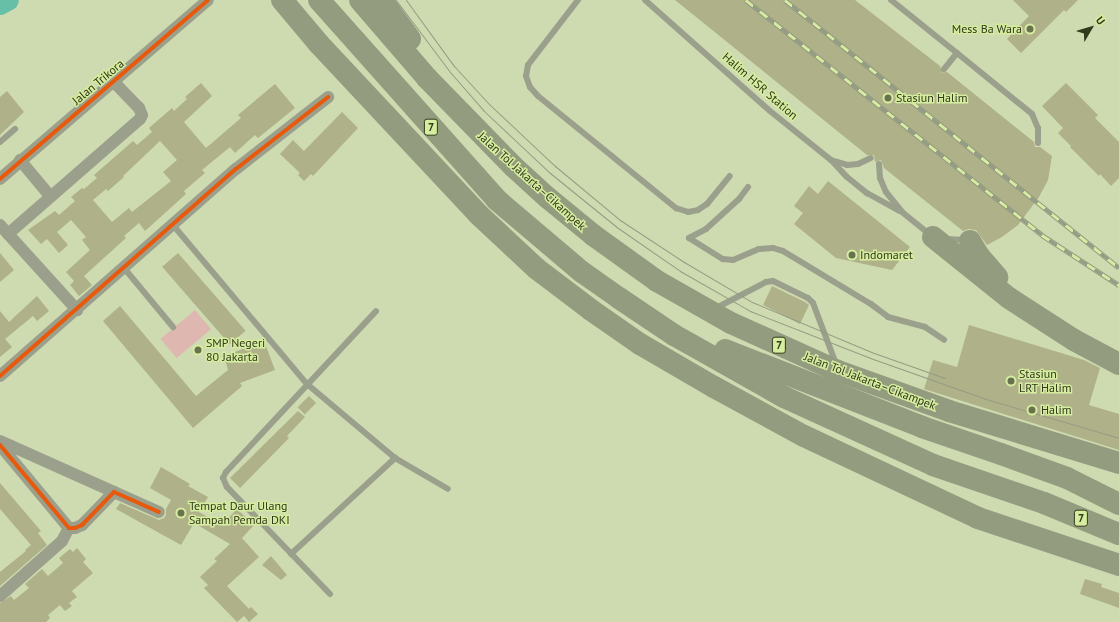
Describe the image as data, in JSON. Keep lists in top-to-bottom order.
{
  "streets": {
    "highway": ["7", "Jalan Tol Jakarta–Cikampek"],
    "street": ["Jalan Trikora"],
    "lane": ["Halim HSR Station"]
  },
  "places": [
    "Mess Ba Wara",
    "Stasiun Halim",
    "Indomaret",
    "SMP Negeri 80 Jakarta",
    "Stasiun LRT Halim",
    "Halim",
    "Tempat Daur Ulang Sampah Pemda DKI"
  ],
  "north": "top right"
}
